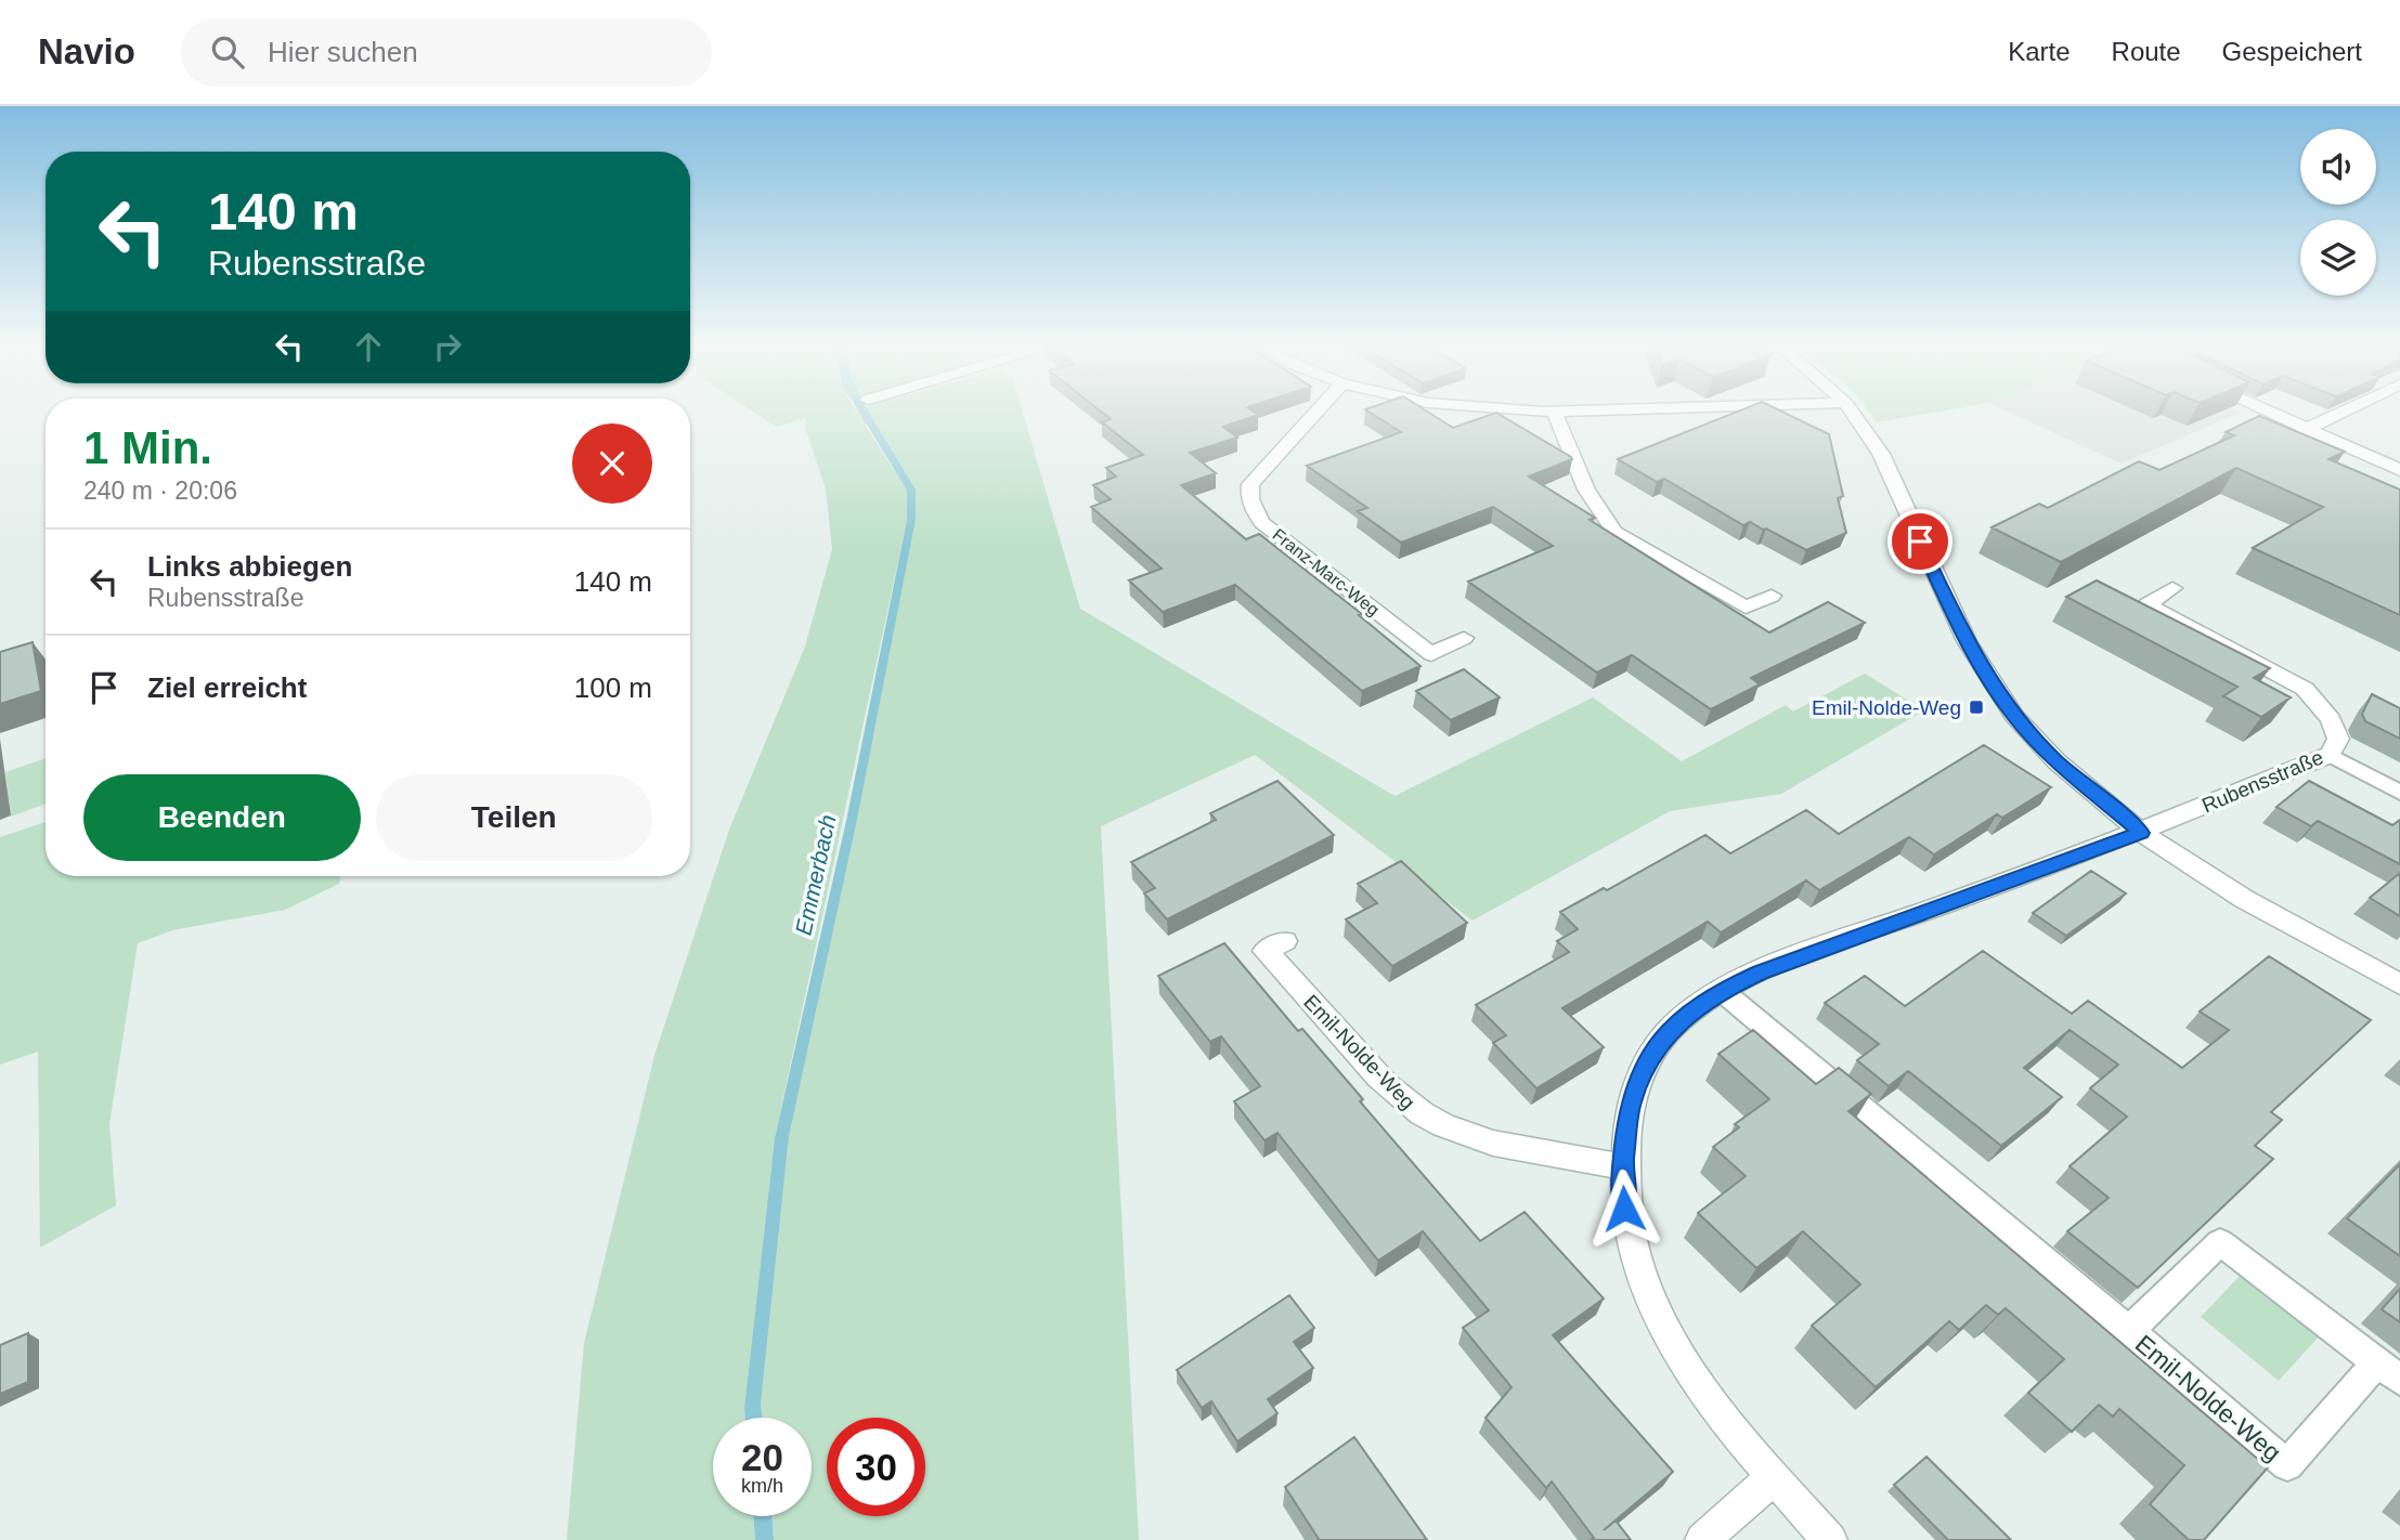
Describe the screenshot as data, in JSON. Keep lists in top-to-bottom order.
{
  "streets": {
    "street": ["Franz-Marc-Weg", "Rubensstraße", "Emil-Nolde-Weg"]
  },
  "water": ["Emmerbach"],
  "places": {
    "transit": ["Emil-Nolde-Weg"]
  },
  "page": {
    "header": "Navio",
    "search": "Hier suchen",
    "nav": ["Karte", "Route", "Gespeichert"],
    "turn": ["140 m", "Rubensstraße"],
    "heading": ["1 Min.", "240 m · 20:06"],
    "list": [
      {
        "name": "Links abbiegen",
        "note": "Rubensstraße",
        "value": "140 m"
      },
      {
        "name": "Ziel erreicht",
        "value": "100 m"
      }
    ],
    "buttons": ["Beenden", "Teilen"],
    "speed": "20 km/h",
    "limit": "30"
  }
}
